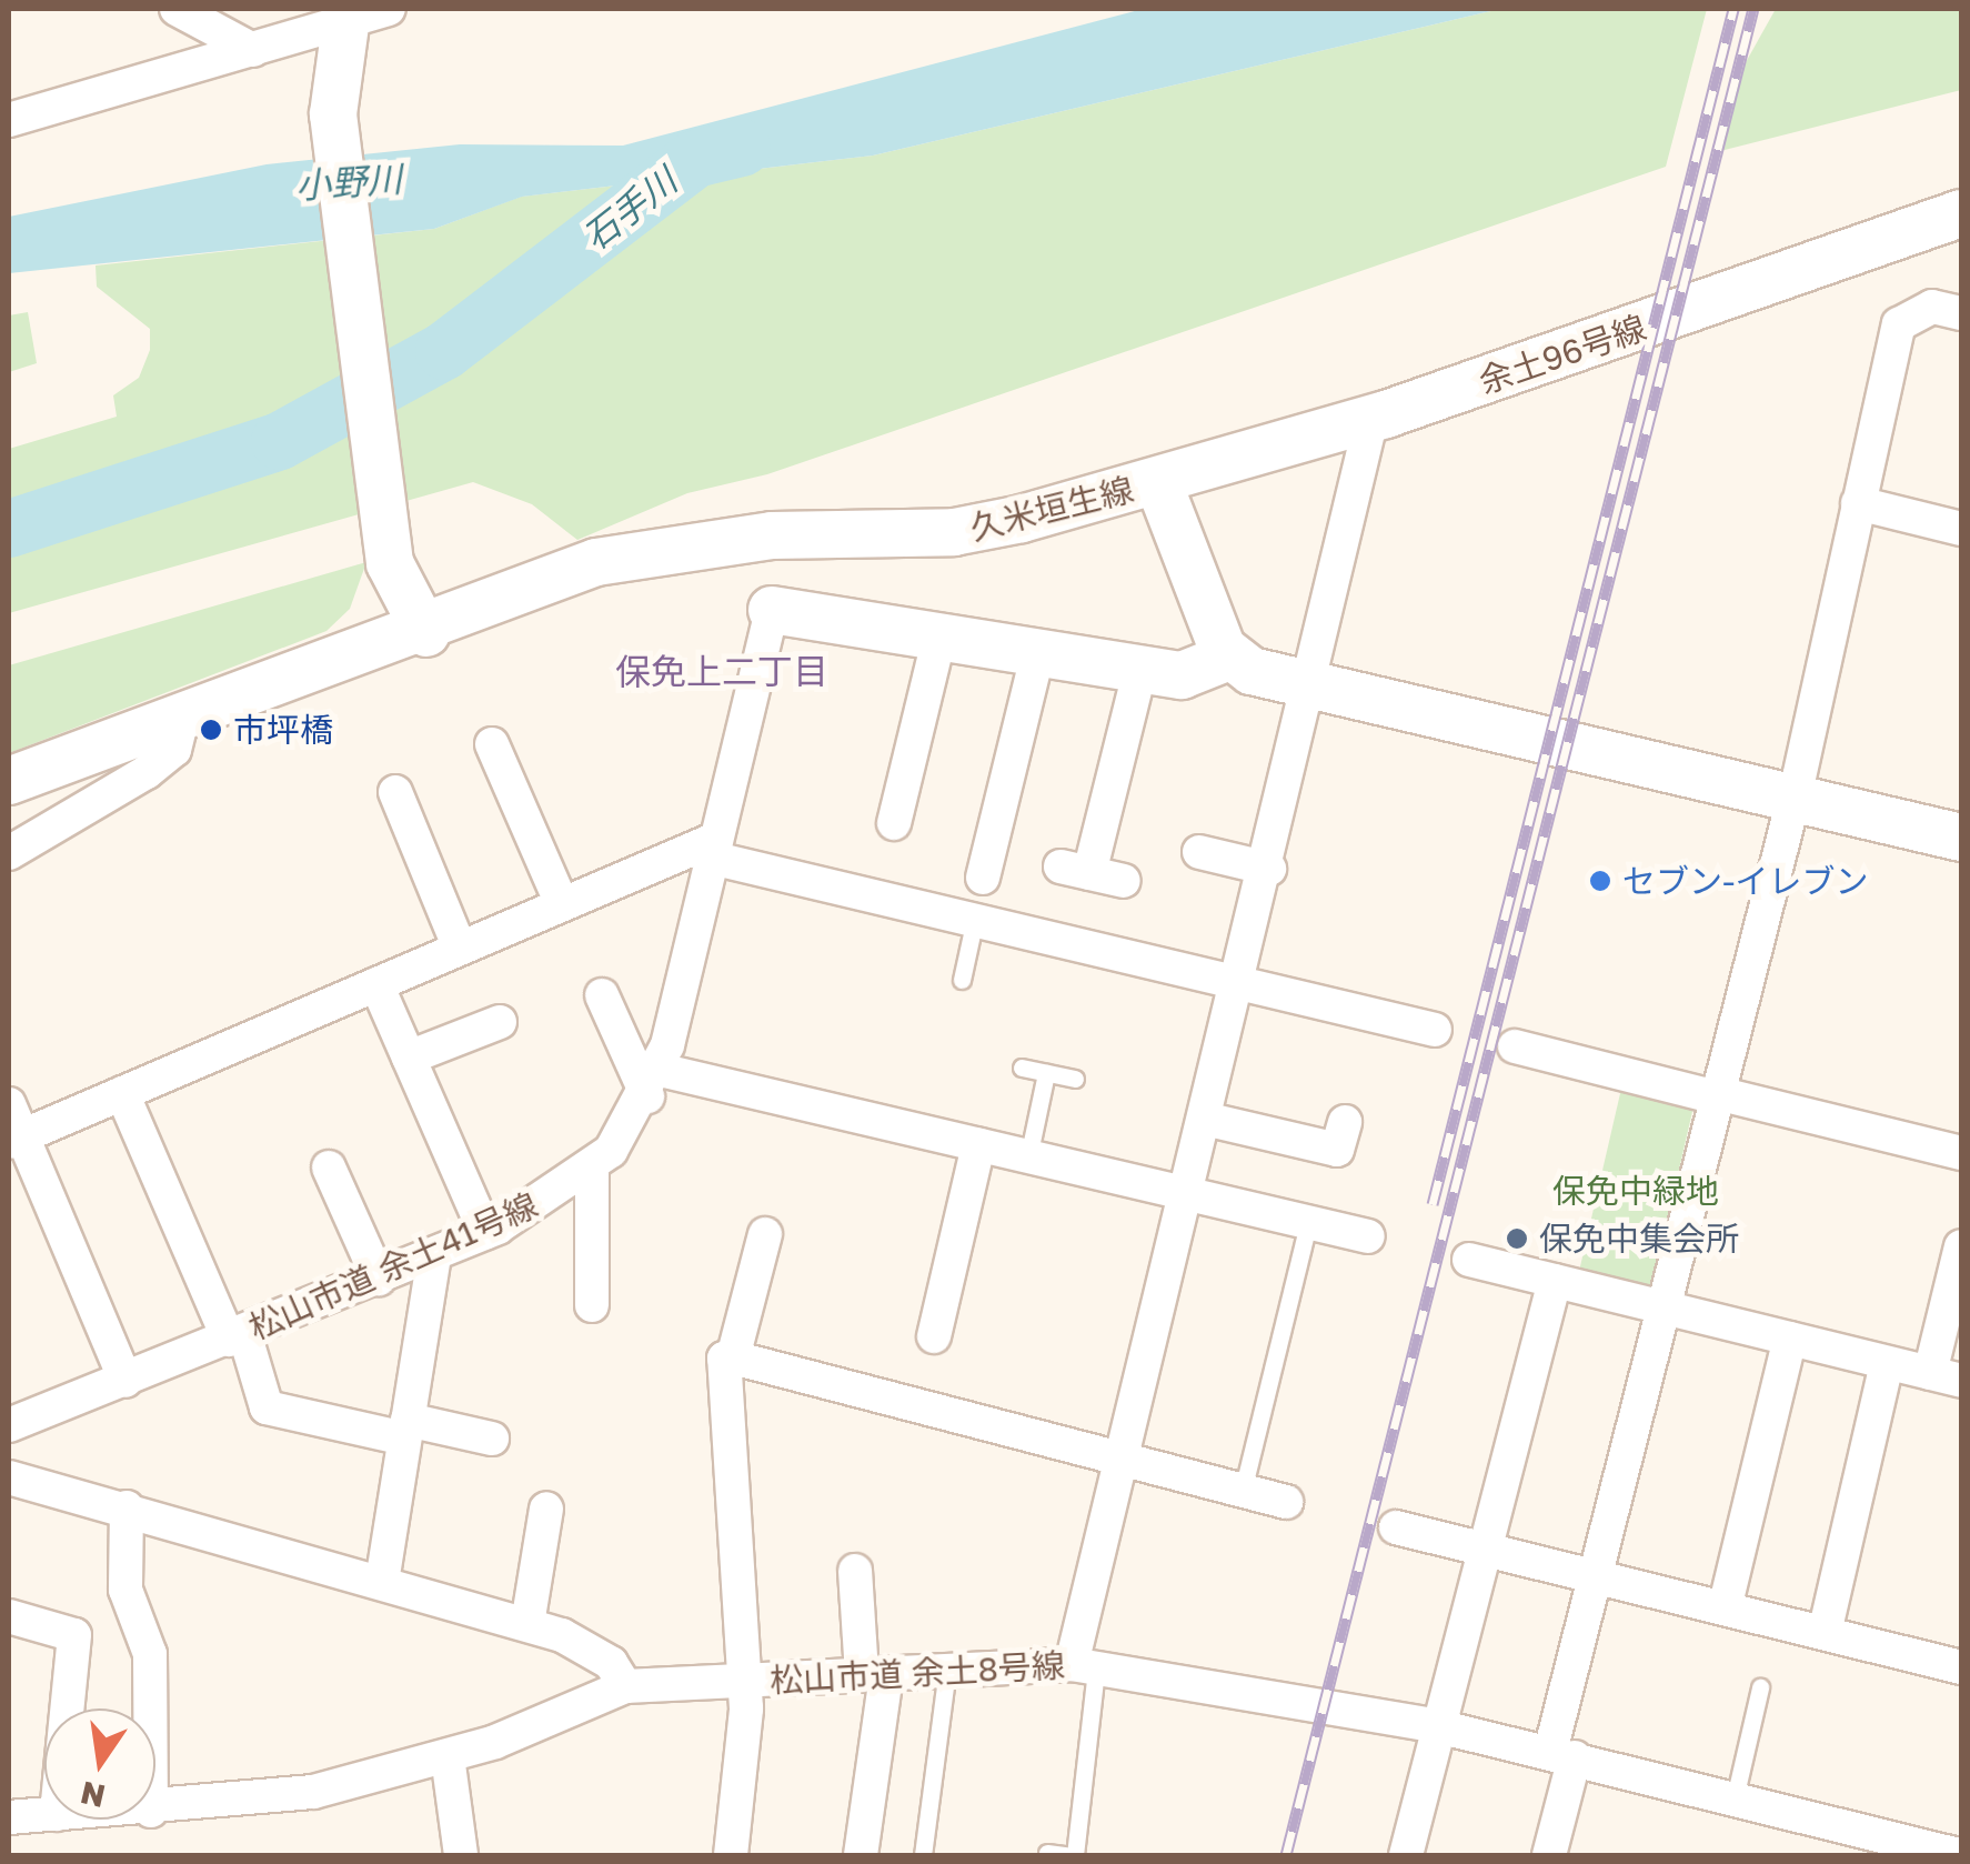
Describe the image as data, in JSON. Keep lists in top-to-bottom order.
{
  "streets": {
    "main road": ["余土96号線", "久米垣生線"],
    "street": ["松山市道 余土41号線", "松山市道 余土8号線"]
  },
  "crossings": [
    ["余土96号線", "久米垣生線"]
  ],
  "districts": ["保免上二丁目"],
  "water": ["小野川", "石手川"],
  "parks": ["保免中緑地"],
  "places": ["市坪橋", "セブン-イレブン", "保免中集会所"],
  "north": "bottom"
}
